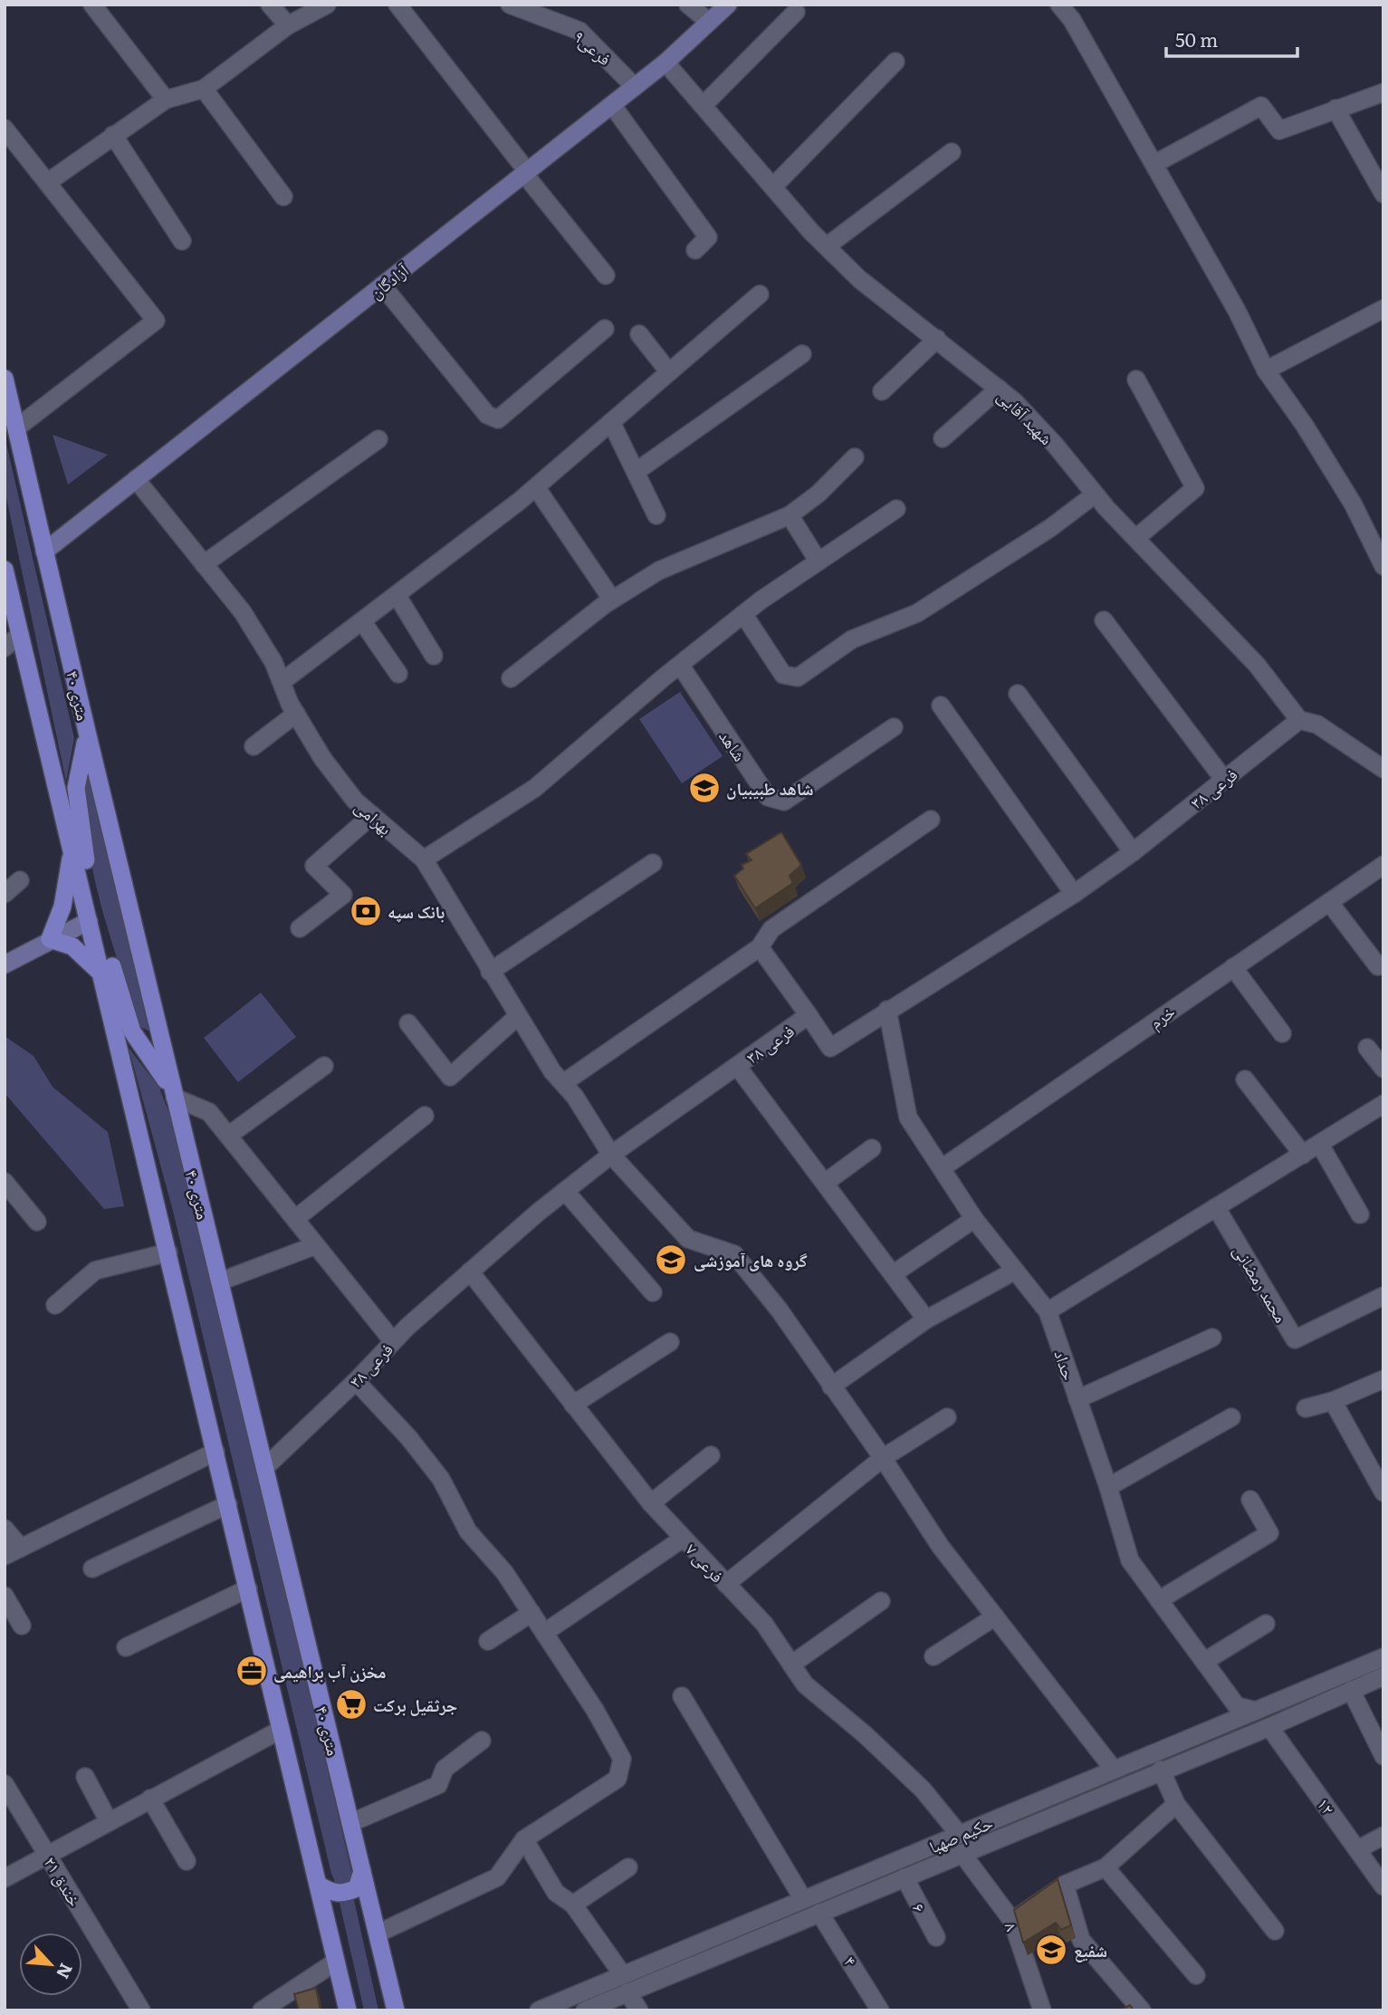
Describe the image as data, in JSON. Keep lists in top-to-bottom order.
{
  "streets": {
    "main road": ["آزادگان", "۴۰ متری"],
    "street": [
      "فرعی۹",
      "شهید آقایی",
      "شاهد",
      "فرعی ۳۸",
      "بهرامی",
      "خرم",
      "محمد رمضانی",
      "حداد",
      "فرعی ۷",
      "۱۲",
      "حکیم صهبا",
      "۲۱ خندق",
      "۶",
      "۸",
      "۴"
    ]
  },
  "crossings": [
    ["فرعی۹", "آزادگان"],
    ["آزادگان", "شهید آقایی"],
    ["آزادگان", "۴۰ متری"],
    ["آزادگان", "بهرامی"],
    ["شهید آقایی", "فرعی ۳۸"],
    ["۴۰ متری", "فرعی ۳۸"],
    ["فرعی ۳۸", "بهرامی"],
    ["فرعی ۳۸", "حداد"],
    ["فرعی ۳۸", "فرعی ۷"],
    ["بهرامی", "حکیم صهبا"],
    ["خرم", "حداد"],
    ["حداد", "۱۲"],
    ["حداد", "حکیم صهبا"],
    ["فرعی ۷", "حکیم صهبا"],
    ["۱۲", "حکیم صهبا"],
    ["حکیم صهبا", "۶"],
    ["حکیم صهبا", "۸"],
    ["حکیم صهبا", "۴"]
  ],
  "places": {
    "school or university": ["شاهد طبیبیان", "گروه های آموزشی", "شفیع"],
    "bank": ["بانک سپه"],
    "office": ["مخزن آب براهیمی"],
    "supermarket": ["جرثقیل برکت"]
  },
  "scale_bar": "50 m",
  "north": "bottom right"
}
